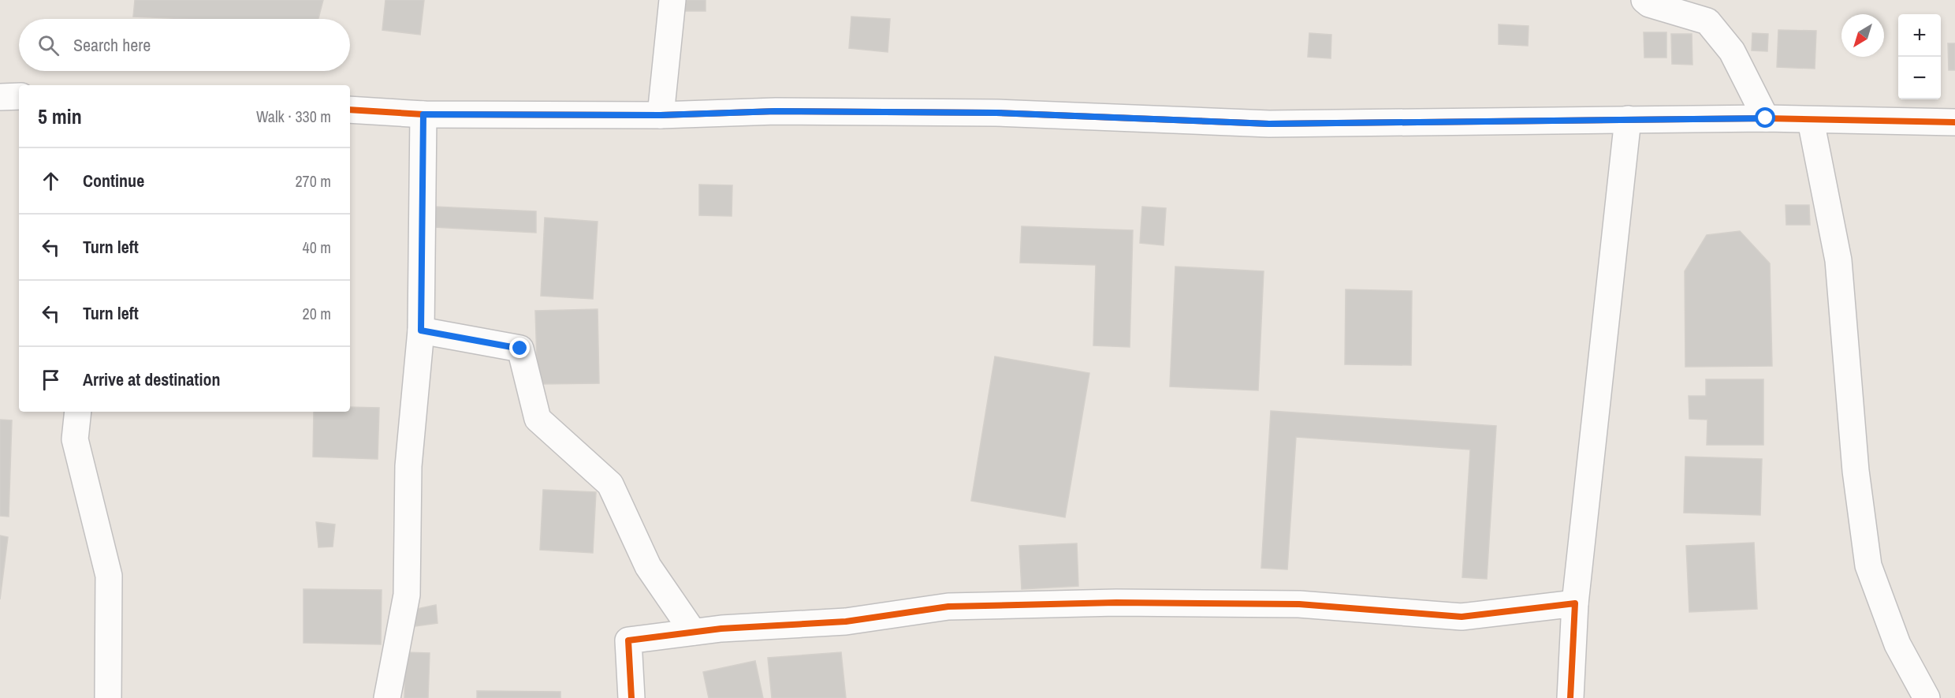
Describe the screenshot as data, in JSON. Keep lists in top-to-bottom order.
{
  "north": "bottom left",
  "page": {
    "map_buttons": ["+", "−"],
    "search": "Search here",
    "heading": ["5 min", "Walk · 330 m"],
    "list": [
      ["Continue", "270 m"],
      ["Turn left", "40 m"],
      ["Turn left", "20 m"],
      "Arrive at destination"
    ]
  }
}
